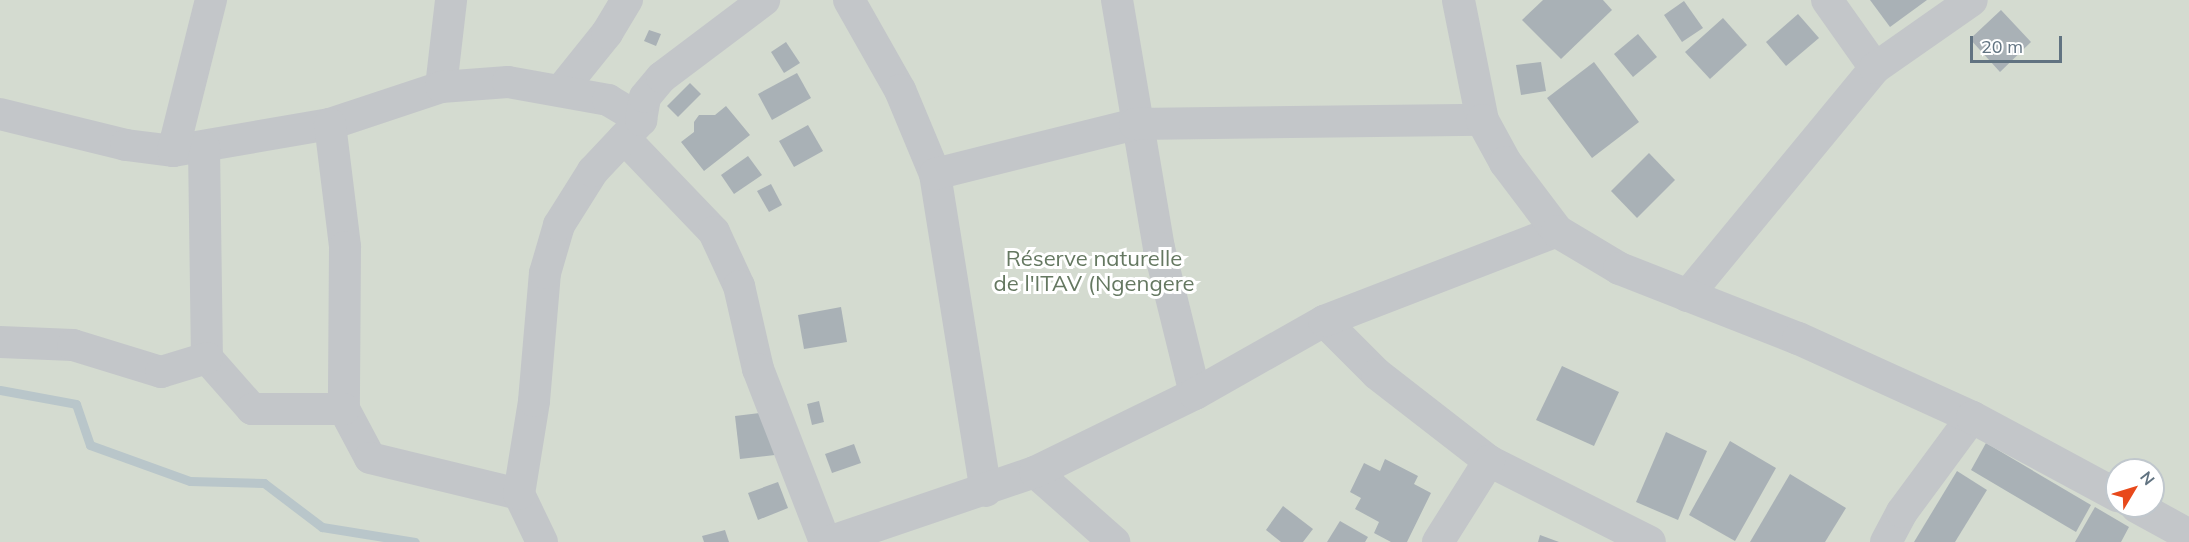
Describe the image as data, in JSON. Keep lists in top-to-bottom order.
{
  "parks": ["Réserve naturelle de l'ITAV (Ngengere"],
  "scale_bar": "20 m",
  "north": "top right"
}
